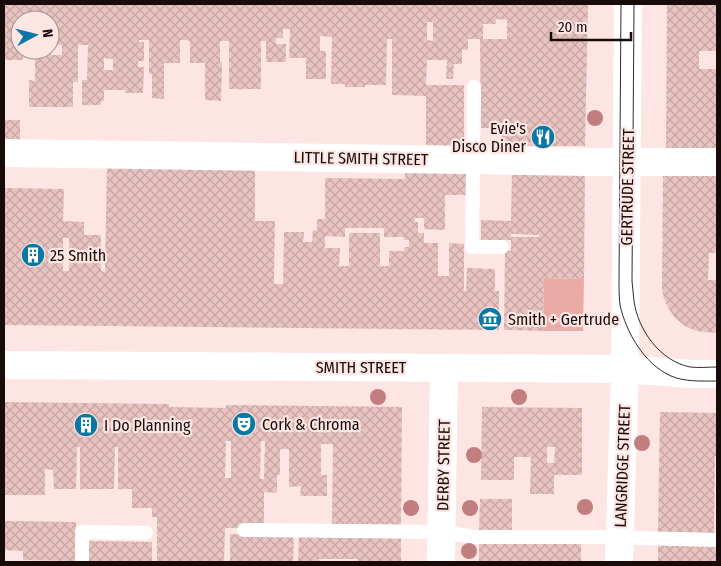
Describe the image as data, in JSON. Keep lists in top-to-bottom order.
{
  "streets": {
    "street": [
      "LITTLE SMITH STREET",
      "GERTRUDE STREET",
      "SMITH STREET",
      "DERBY STREET",
      "LANGRIDGE STREET"
    ]
  },
  "crossings": [
    ["LITTLE SMITH STREET", "GERTRUDE STREET"],
    ["GERTRUDE STREET", "SMITH STREET"],
    ["GERTRUDE STREET", "LANGRIDGE STREET"],
    ["SMITH STREET", "DERBY STREET"],
    ["SMITH STREET", "LANGRIDGE STREET"]
  ],
  "places": {
    "restaurant": ["Evie's Disco Diner"],
    "building": ["25 Smith", "I Do Planning"],
    "museum": ["Smith + Gertrude"],
    "theatre": ["Cork & Chroma"]
  },
  "scale_bar": "20 m",
  "north": "right"
}
